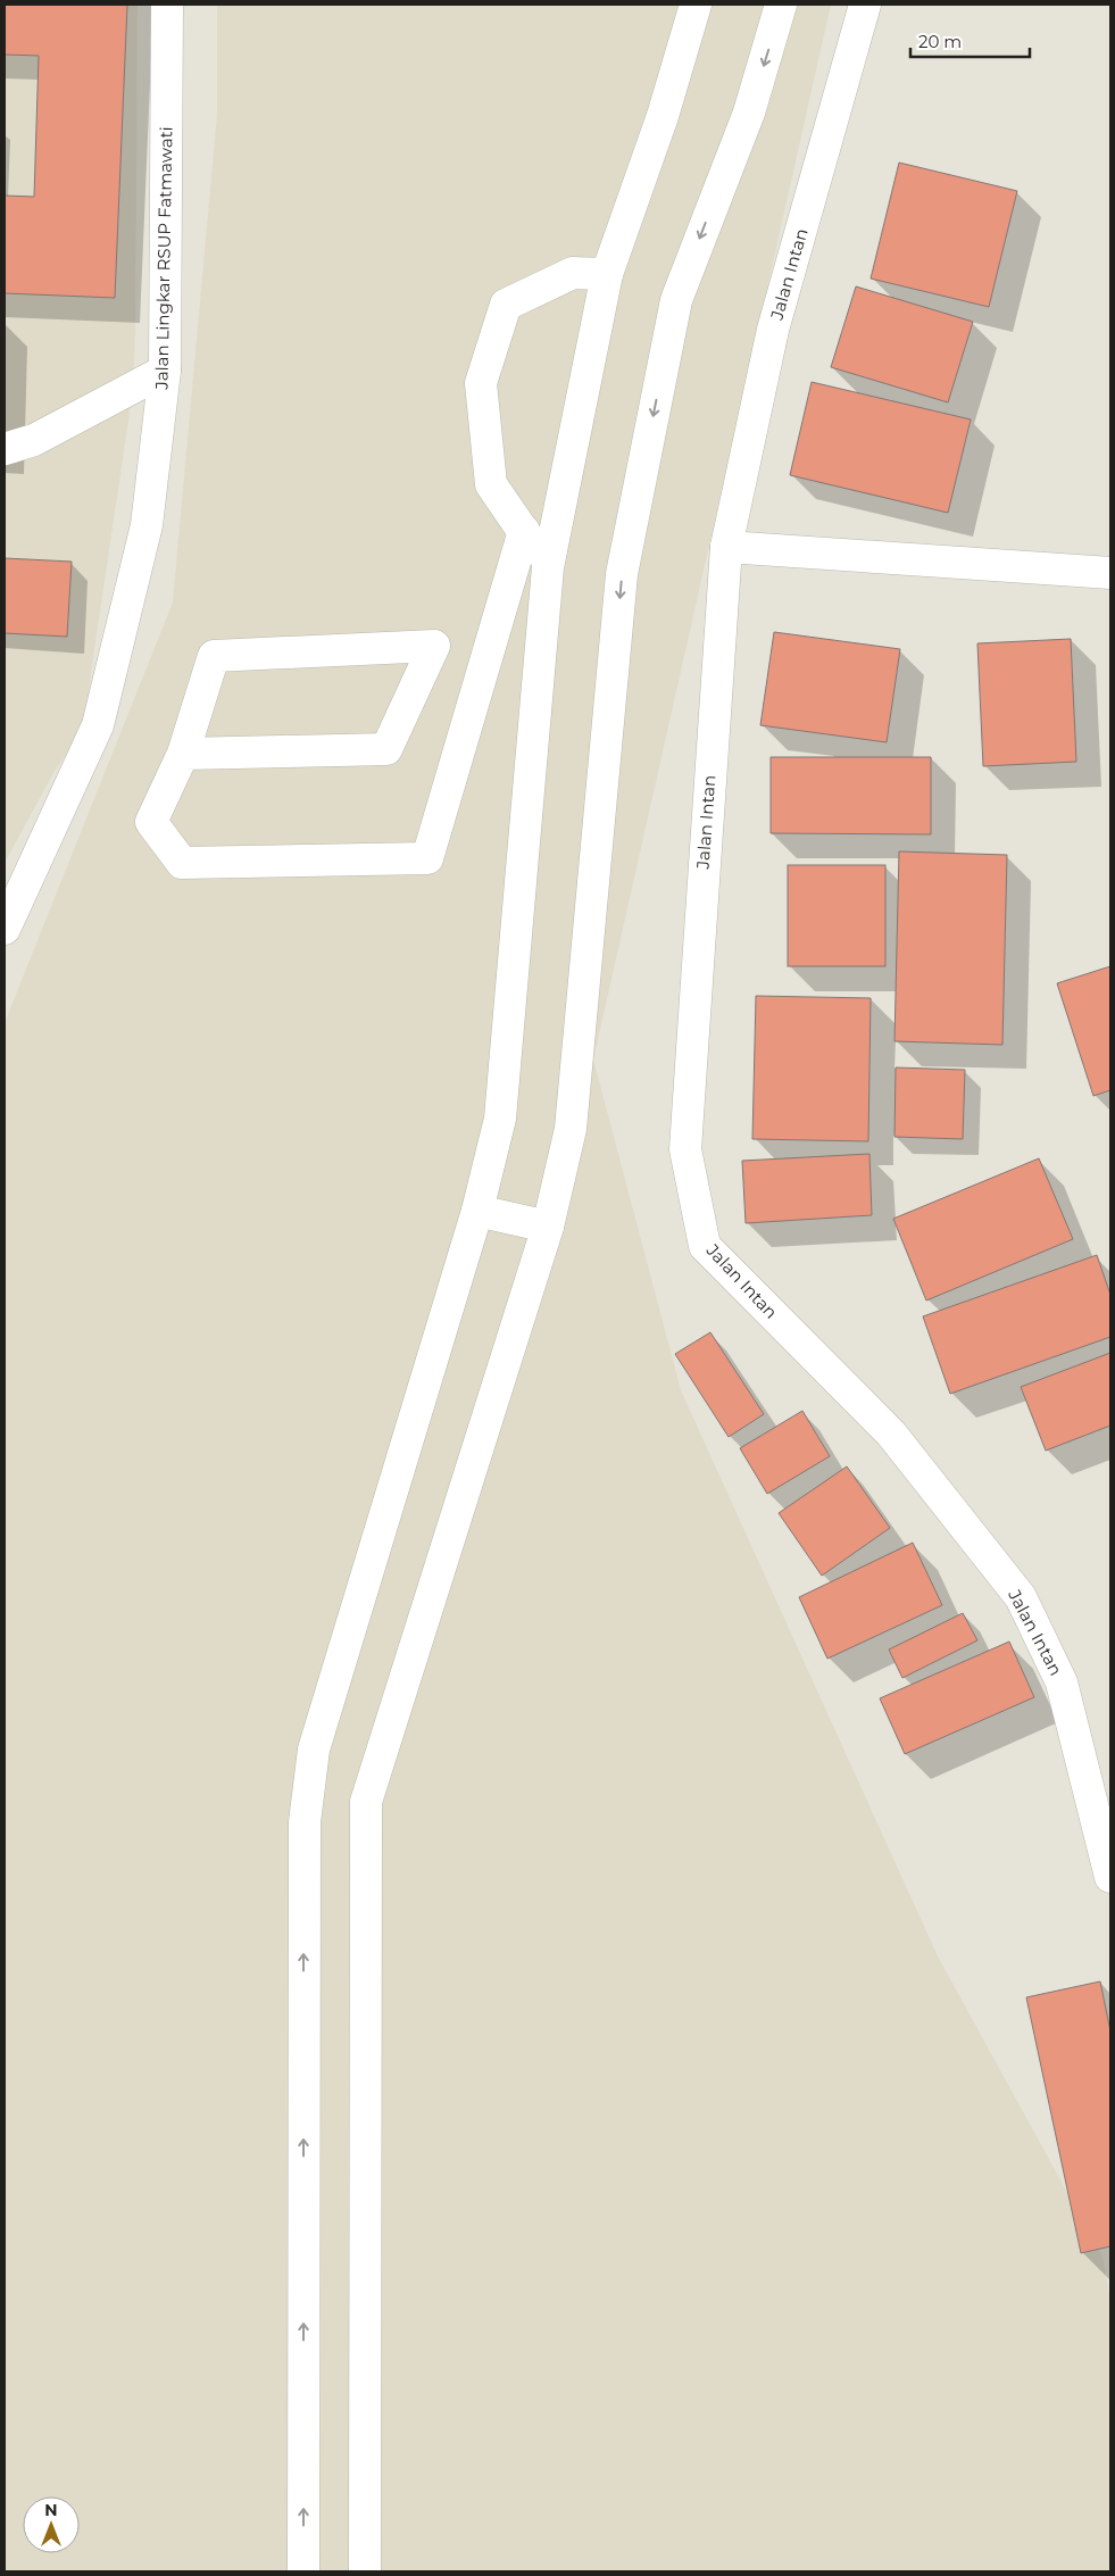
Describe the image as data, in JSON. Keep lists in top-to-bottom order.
{
  "streets": {
    "street": ["Jalan Lingkar RSUP Fatmawati", "Jalan Intan"]
  },
  "scale_bar": "20 m",
  "north": "top"
}
